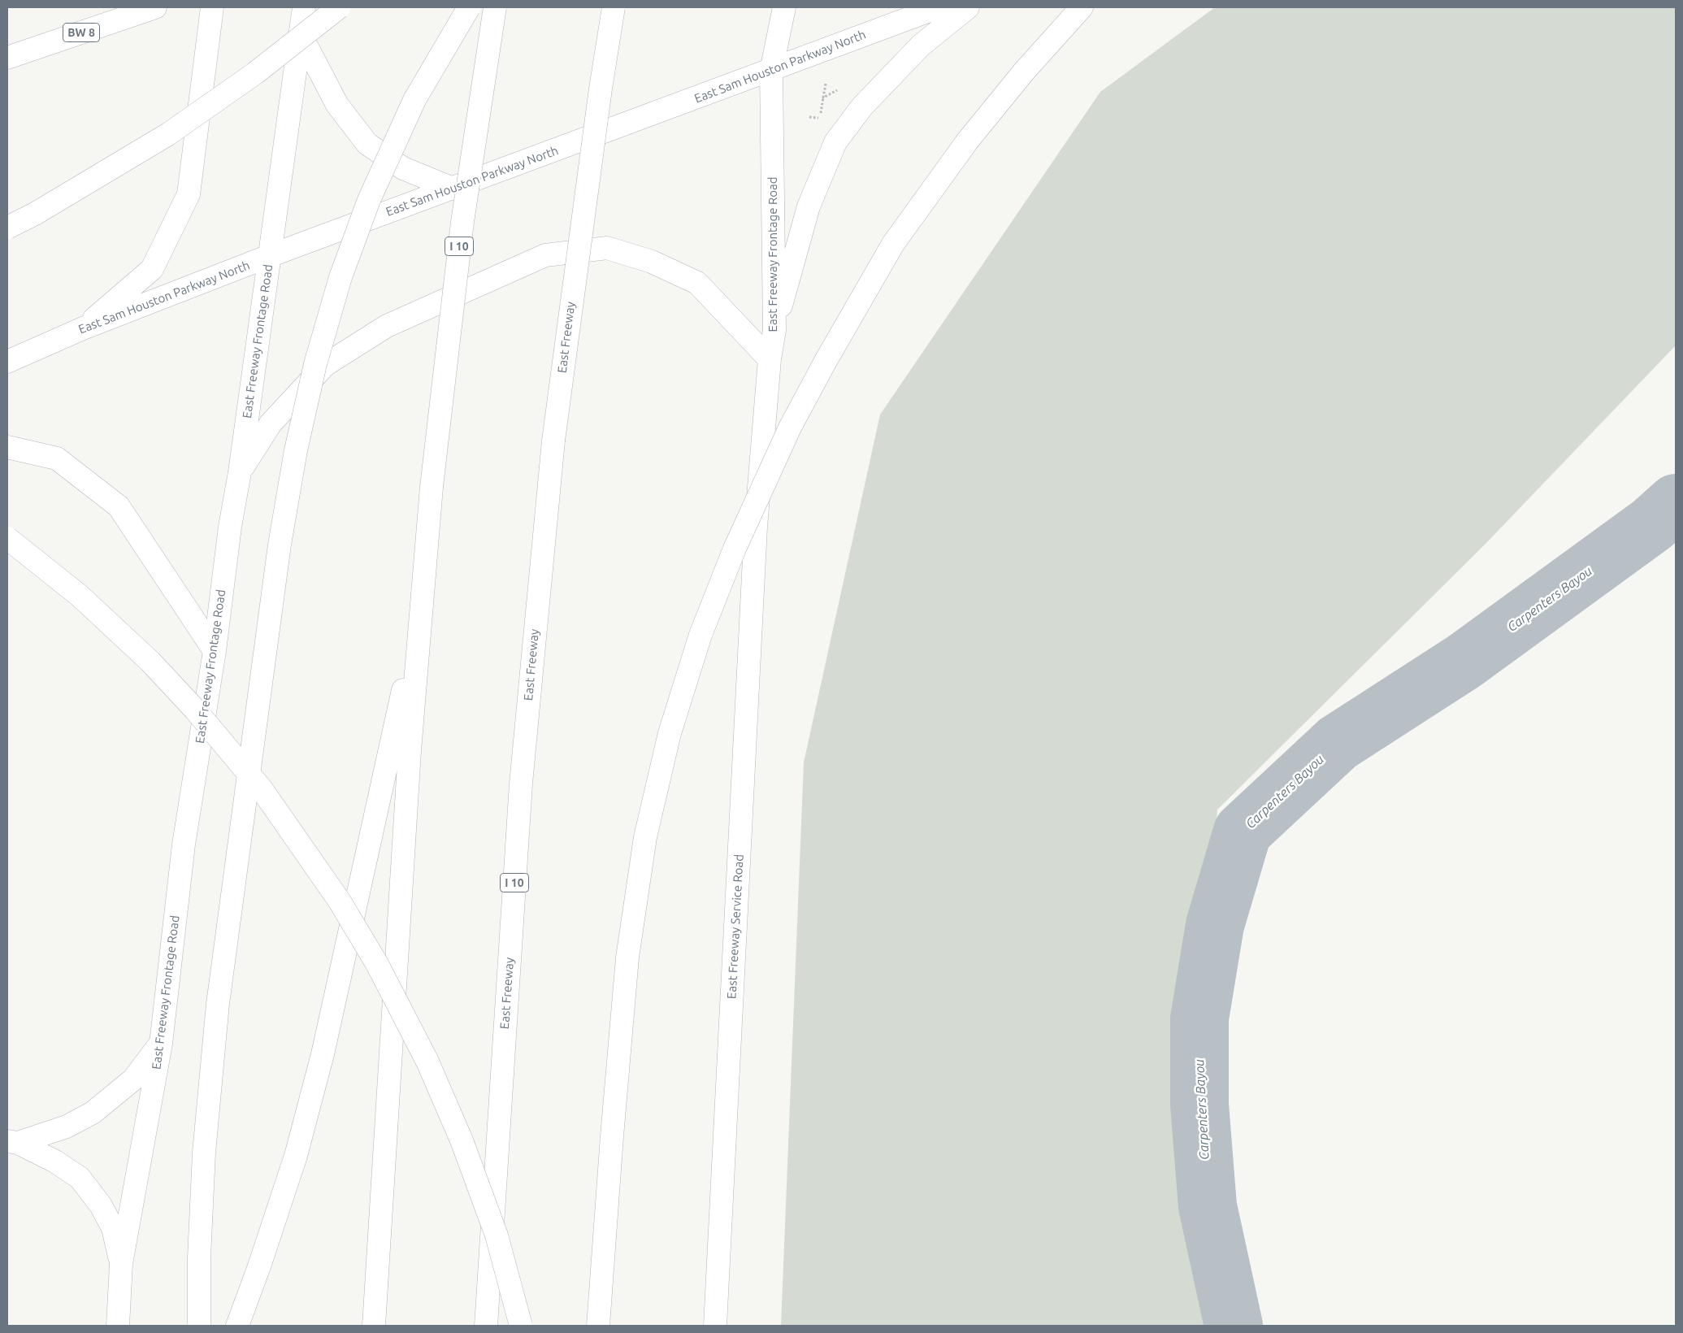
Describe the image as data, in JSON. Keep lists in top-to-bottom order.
{
  "streets": {
    "main road": [
      "BW 8",
      "East Sam Houston Parkway North",
      "I 10",
      "East Freeway Frontage Road",
      "East Freeway",
      "East Freeway Service Road"
    ]
  },
  "crossings": [
    ["East Sam Houston Parkway North", "East Freeway Frontage Road"],
    ["East Freeway Frontage Road", "East Freeway Service Road"]
  ],
  "water": ["Carpenters Bayou"]
}
